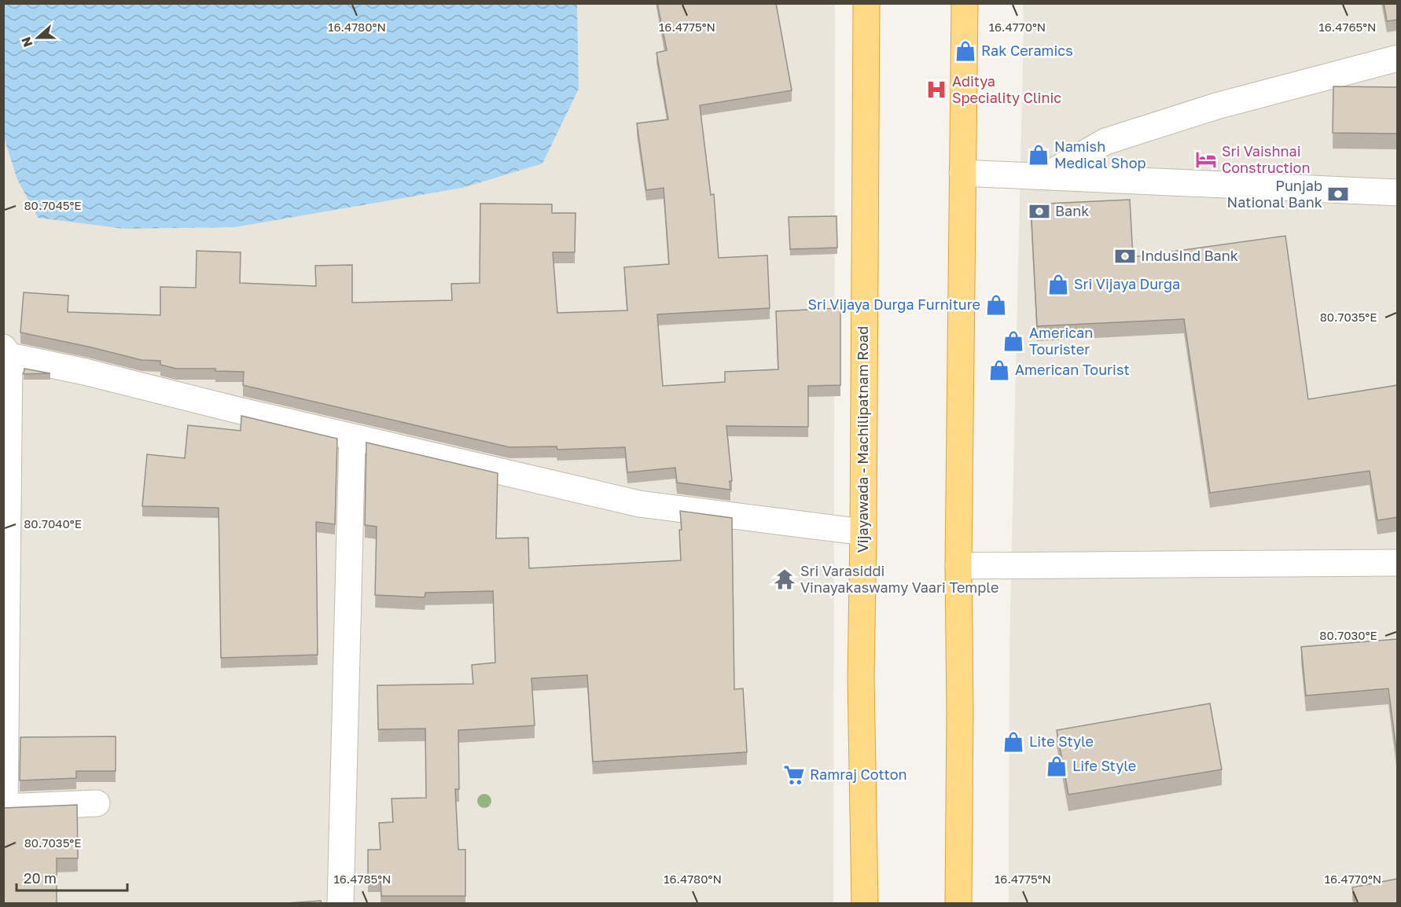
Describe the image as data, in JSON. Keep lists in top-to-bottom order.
{
  "streets": {
    "highway": ["Vijayawada - Machilipatnam Road"]
  },
  "places": {
    "shop": [
      "Rak Ceramics",
      "Namish Medical Shop",
      "Sri Vijaya Durga",
      "Sri Vijaya Durga Furniture",
      "American Tourister",
      "American Tourist",
      "Lite Style",
      "Life Style"
    ],
    "hospital": ["Aditya Speciality Clinic"],
    "hotel": ["Sri Vaishnai Construction"],
    "bank": ["Punjab National Bank", "Bank", "IndusInd Bank"],
    "temple": ["Sri Varasiddi Vinayakaswamy Vaari Temple"],
    "supermarket": ["Ramraj Cotton"]
  },
  "scale_bar": "20 m",
  "north": "left",
  "coordinates": [
    "16.4775°N",
    "16.4780°N",
    "16.4770°N",
    "16.4765°N",
    "80.7045°E",
    "80.7035°E",
    "80.7040°E",
    "80.7030°E",
    "16.4785°N"
  ]
}
